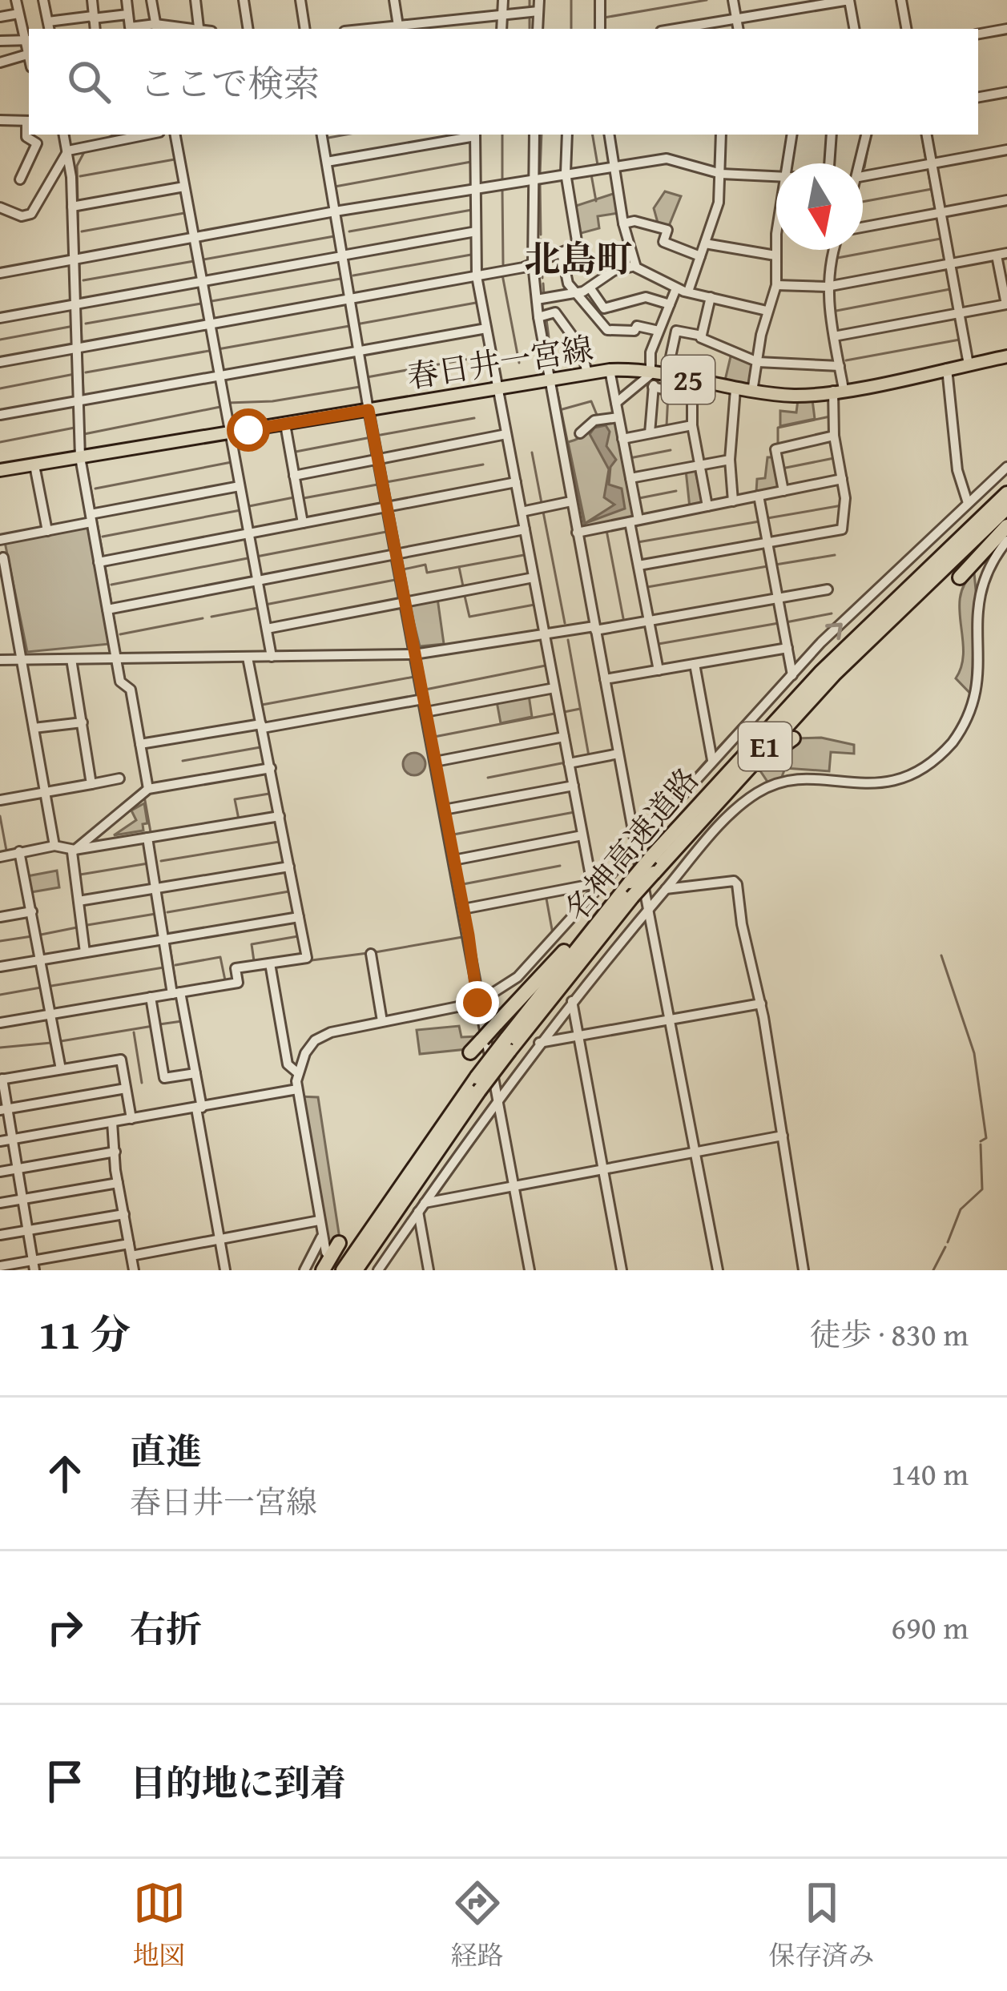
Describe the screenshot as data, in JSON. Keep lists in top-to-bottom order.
{
  "streets": {
    "highway": ["E1", "名神高速道路"],
    "main road": ["春日井一宮線", "25"]
  },
  "districts": ["北島町"],
  "north": "bottom",
  "page": {
    "search": "ここで検索",
    "heading": ["11 分", "徒歩 · 830 m"],
    "list": [
      ["直進", "春日井一宮線", "140 m"],
      ["右折", "690 m"],
      "目的地に到着"
    ],
    "nav": ["地図", "経路", "保存済み"]
  }
}
